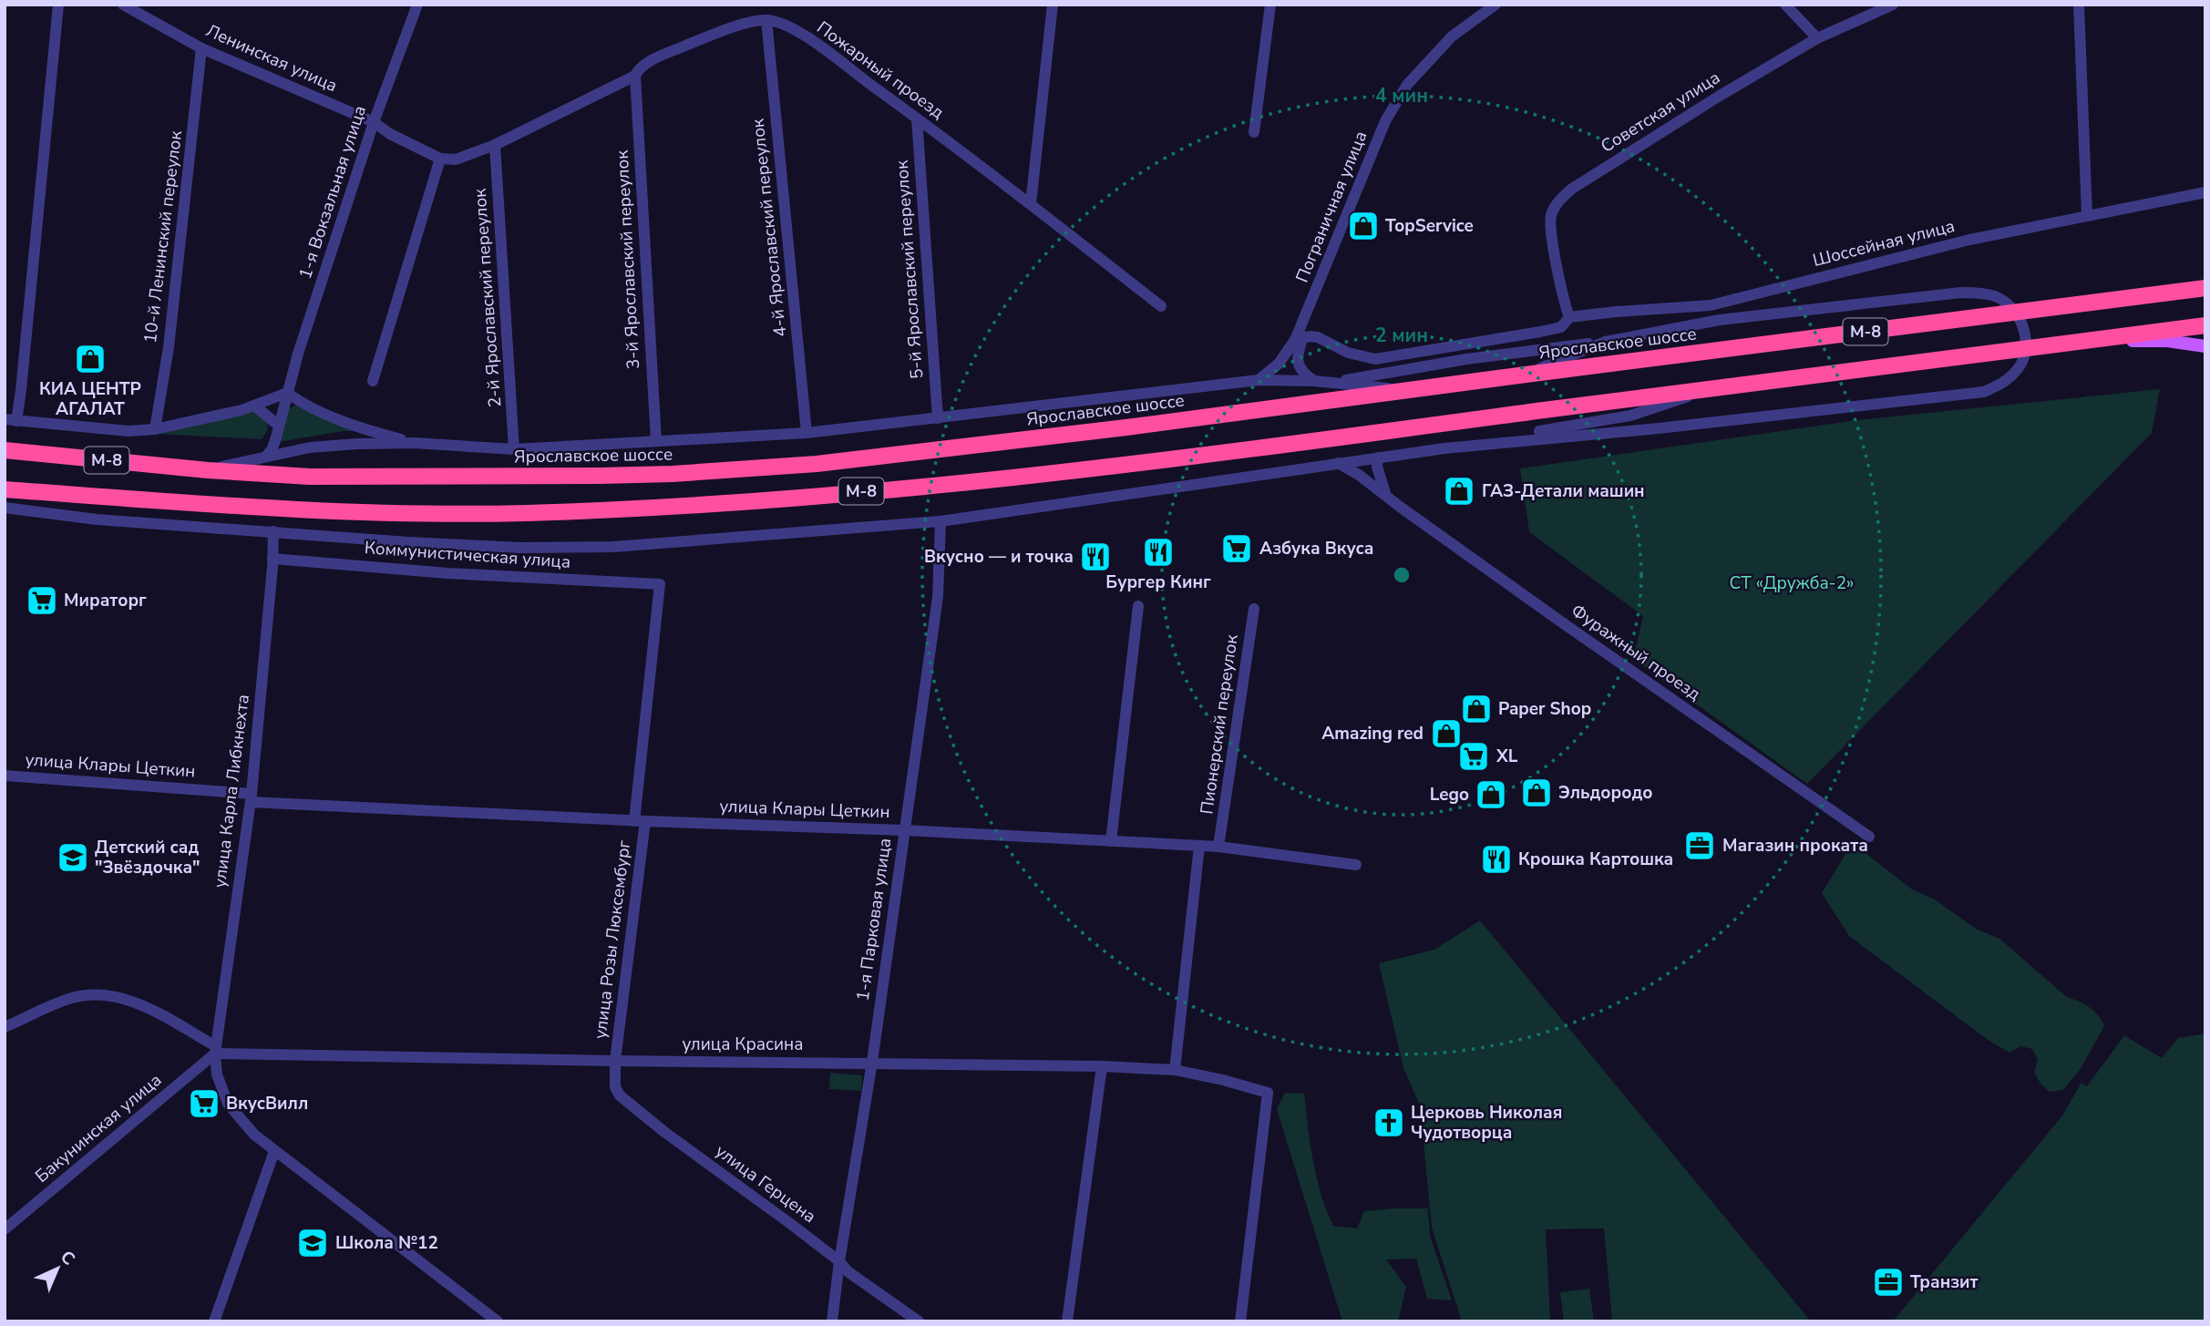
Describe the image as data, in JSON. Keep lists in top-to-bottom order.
{
  "streets": {
    "highway": ["М-8", "Ярославское шоссе"],
    "street": [
      "Ленинская улица",
      "Пожарный проезд",
      "Советская улица",
      "1-я Вокзальная улица",
      "Пограничная улица",
      "4-й Ярославский переулок",
      "10-й Ленинский переулок",
      "Шоссейная улица",
      "3-й Ярославский переулок",
      "5-й Ярославский переулок",
      "2-й Ярославский переулок",
      "Коммунистическая улица",
      "Фуражный проезд",
      "Пионерский переулок",
      "улица Клары Цеткин",
      "улица Карла Либкнехта",
      "1-я Парковая улица",
      "улица Розы Люксембург",
      "улица Красина",
      "Бакунинская улица",
      "улица Герцена"
    ]
  },
  "crossings": [
    ["Ленинская улица", "1-я Вокзальная улица"],
    ["Ленинская улица", "10-й Ленинский переулок"],
    ["Пожарный проезд", "4-й Ярославский переулок"],
    ["Пожарный проезд", "5-й Ярославский переулок"],
    ["Советская улица", "Шоссейная улица"],
    ["Коммунистическая улица", "улица Карла Либкнехта"],
    ["Коммунистическая улица", "улица Розы Люксембург"],
    ["Пионерский переулок", "улица Клары Цеткин"],
    ["улица Клары Цеткин", "улица Карла Либкнехта"],
    ["улица Клары Цеткин", "1-я Парковая улица"],
    ["улица Клары Цеткин", "улица Розы Люксембург"],
    ["улица Карла Либкнехта", "улица Красина"],
    ["улица Карла Либкнехта", "Бакунинская улица"],
    ["1-я Парковая улица", "улица Красина"],
    ["1-я Парковая улица", "улица Герцена"],
    ["улица Розы Люксембург", "улица Красина"],
    ["улица Розы Люксембург", "улица Герцена"],
    ["улица Красина", "Бакунинская улица"],
    ["улица Красина", "улица Герцена"]
  ],
  "parks": ["СТ «Дружба-2»"],
  "places": {
    "shop": [
      "TopService",
      "КИА ЦЕНТР АГАЛАТ",
      "ГАЗ-Детали машин",
      "Paper Shop",
      "Amazing red",
      "Эльдородо",
      "Lego"
    ],
    "supermarket": [
      "Азбука Вкуса",
      "Мираторг",
      "XL",
      "ВкусВилл"
    ],
    "restaurant": ["Бургер Кинг", "Вкусно — и точка", "Крошка Картошка"],
    "office": ["Магазин проката", "Транзит"],
    "school or university": ["Детский сад \"Звёздочка\"", "Школа №12"],
    "church": ["Церковь Николая Чудотворца"]
  },
  "north": "top right",
  "rings": ["4 мин", "2 мин"]
}
